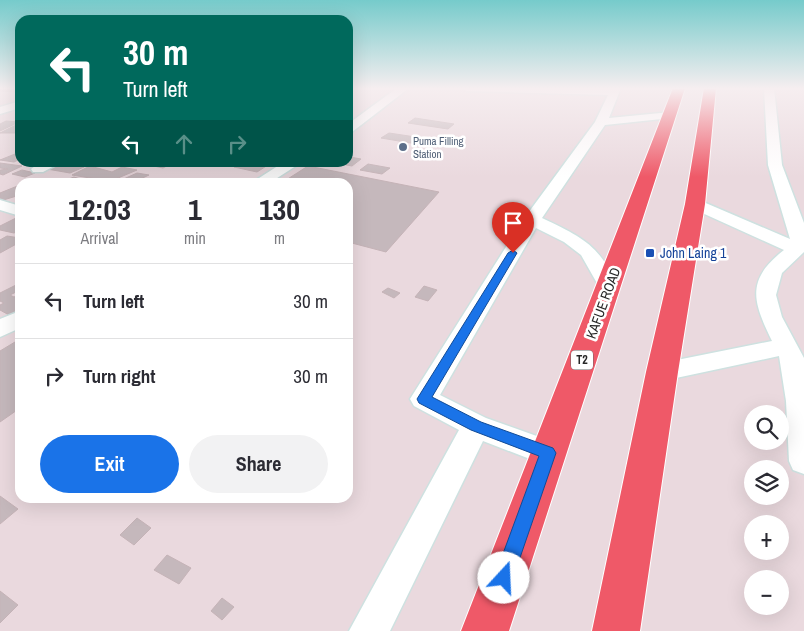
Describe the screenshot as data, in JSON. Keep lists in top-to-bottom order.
{
  "streets": {
    "main road": ["KAFUE ROAD", "T2"]
  },
  "places": {
    "other": ["Puma Filling Station"],
    "transit": ["John Laing 1"]
  },
  "page": {
    "turn": ["30 m", "Turn left"],
    "eta": [
      "12:03",
      "Arrival",
      "1",
      "min",
      "130",
      "m"
    ],
    "list": [
      {
        "name": "Turn left",
        "value": "30 m"
      },
      {
        "name": "Turn right",
        "value": "30 m"
      }
    ],
    "map_buttons": ["+", "−"],
    "buttons": ["Exit", "Share"]
  }
}
